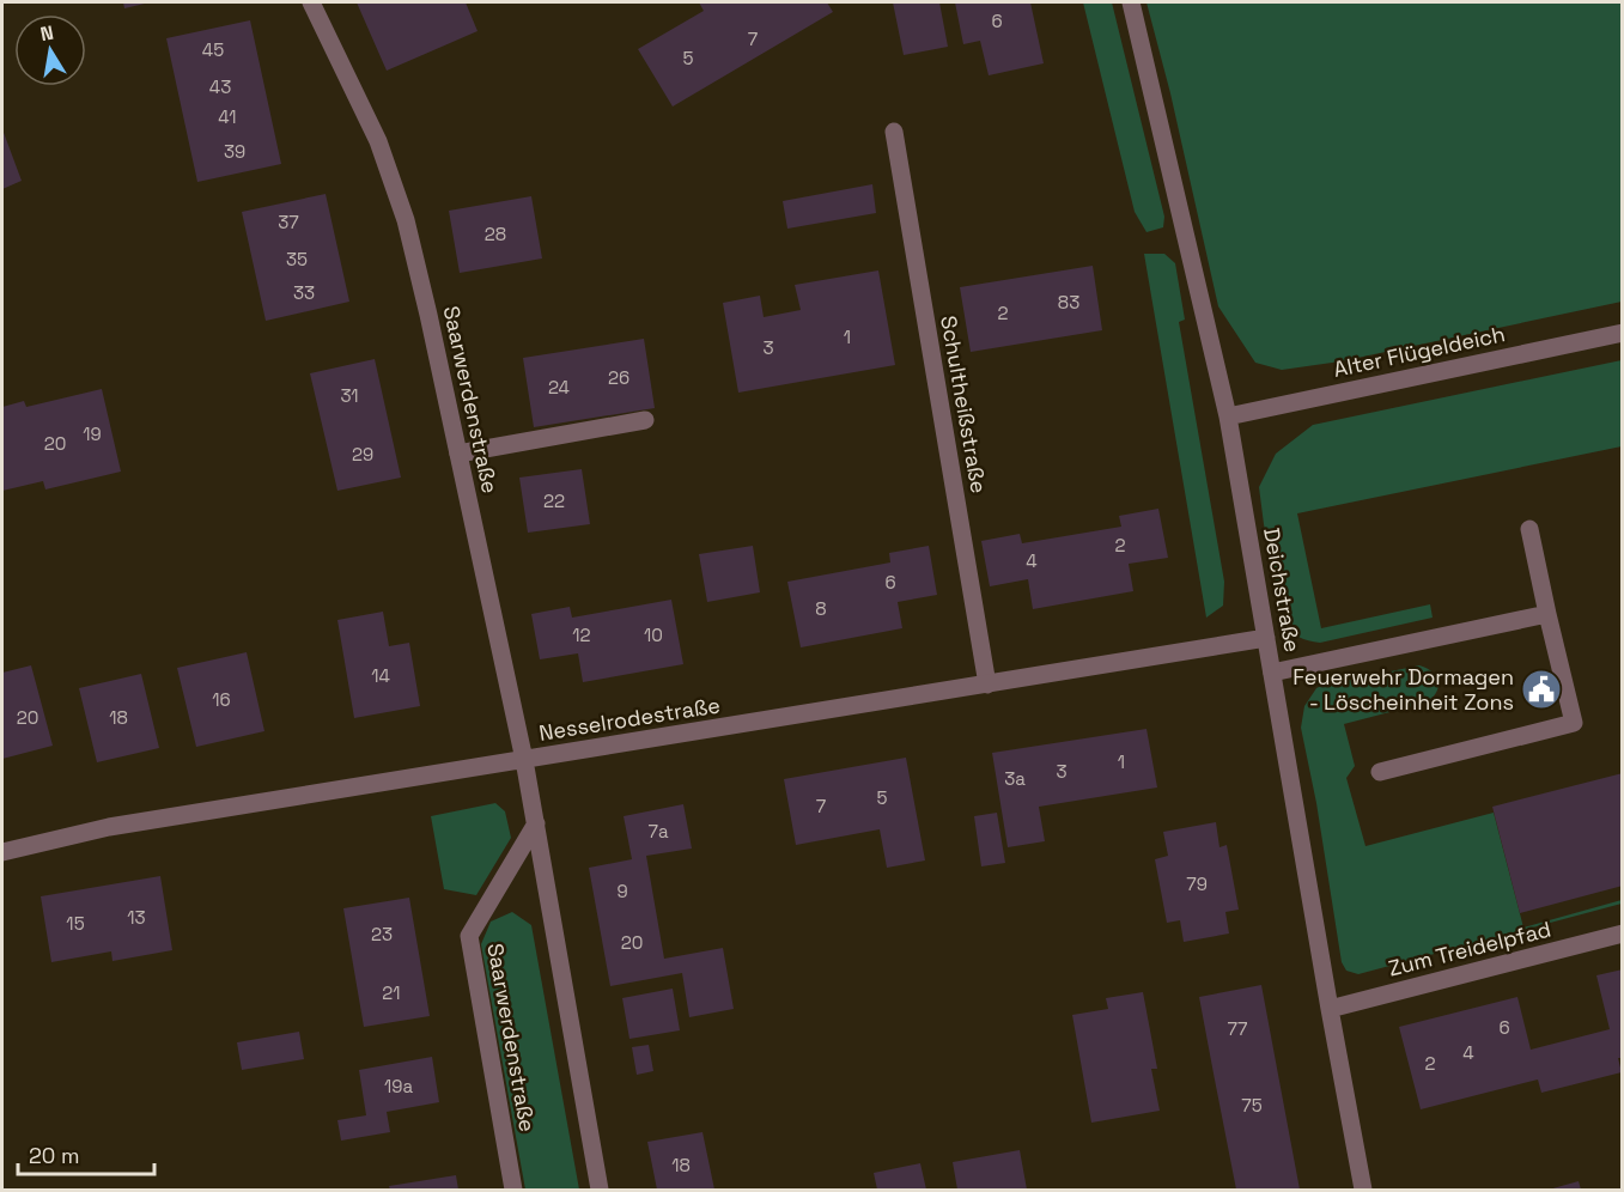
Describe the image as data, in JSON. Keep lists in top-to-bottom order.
{
  "streets": {
    "street": [
      "Alter Flügeldeich",
      "Saarwerdenstraße",
      "Schultheißstraße",
      "Deichstraße",
      "Nesselrodestraße",
      "Zum Treidelpfad"
    ]
  },
  "crossings": [
    ["Alter Flügeldeich", "Deichstraße"],
    ["Saarwerdenstraße", "Nesselrodestraße"],
    ["Schultheißstraße", "Nesselrodestraße"],
    ["Deichstraße", "Nesselrodestraße"],
    ["Deichstraße", "Zum Treidelpfad"]
  ],
  "places": {
    "public building": ["Feuerwehr Dormagen - Löscheinheit Zons"]
  },
  "house_numbers": [
    "6",
    "7",
    "45",
    "5",
    "43",
    "41",
    "39",
    "37",
    "28",
    "35",
    "33",
    "83",
    "2",
    "1",
    "3",
    "26",
    "24",
    "31",
    "19",
    "20",
    "29",
    "22",
    "2",
    "4",
    "6",
    "8",
    "12",
    "10",
    "14",
    "16",
    "20",
    "18",
    "1",
    "3",
    "3a",
    "5",
    "7",
    "7a",
    "79",
    "9",
    "13",
    "15",
    "23",
    "20",
    "21",
    "6",
    "77",
    "4",
    "2",
    "19a",
    "75",
    "18"
  ],
  "scale_bar": "20 m",
  "north": "top"
}
